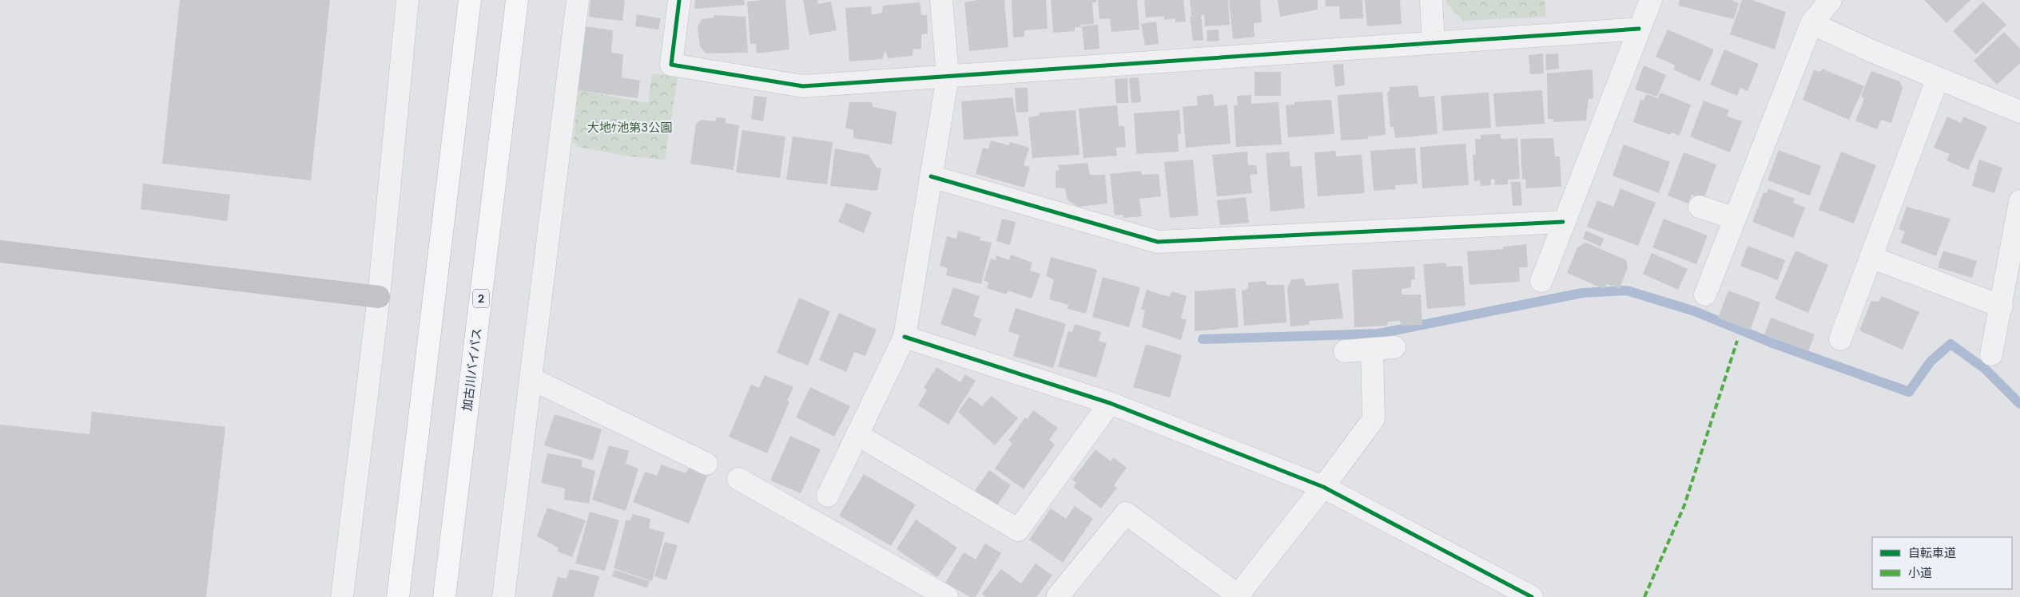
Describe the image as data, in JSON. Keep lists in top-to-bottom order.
{
  "streets": {
    "highway": ["2", "加古川バイパス"]
  },
  "parks": ["大地ｹ池第3公園"],
  "legend": ["自転車道", "小道"]
}
